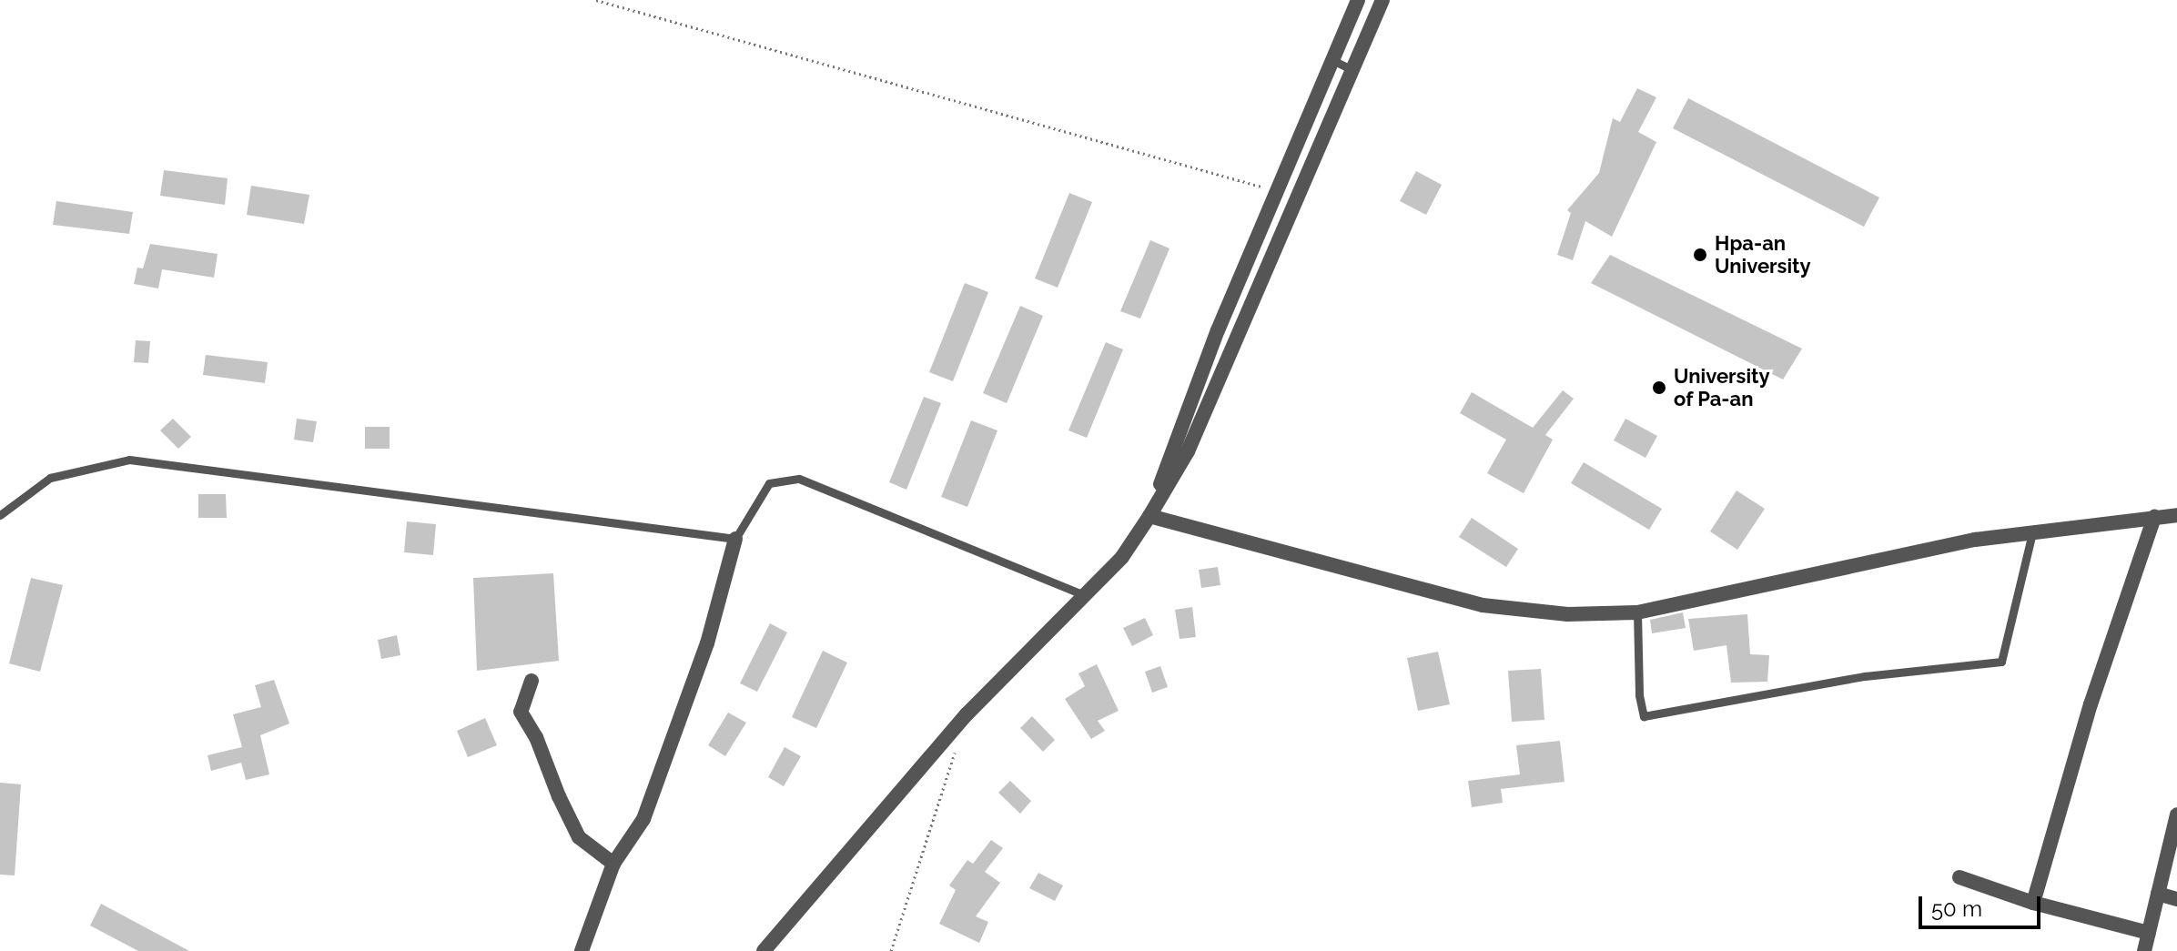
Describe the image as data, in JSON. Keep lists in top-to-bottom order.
{
  "places": ["Hpa-an University", "University of Pa-an"],
  "scale_bar": "50 m"
}
